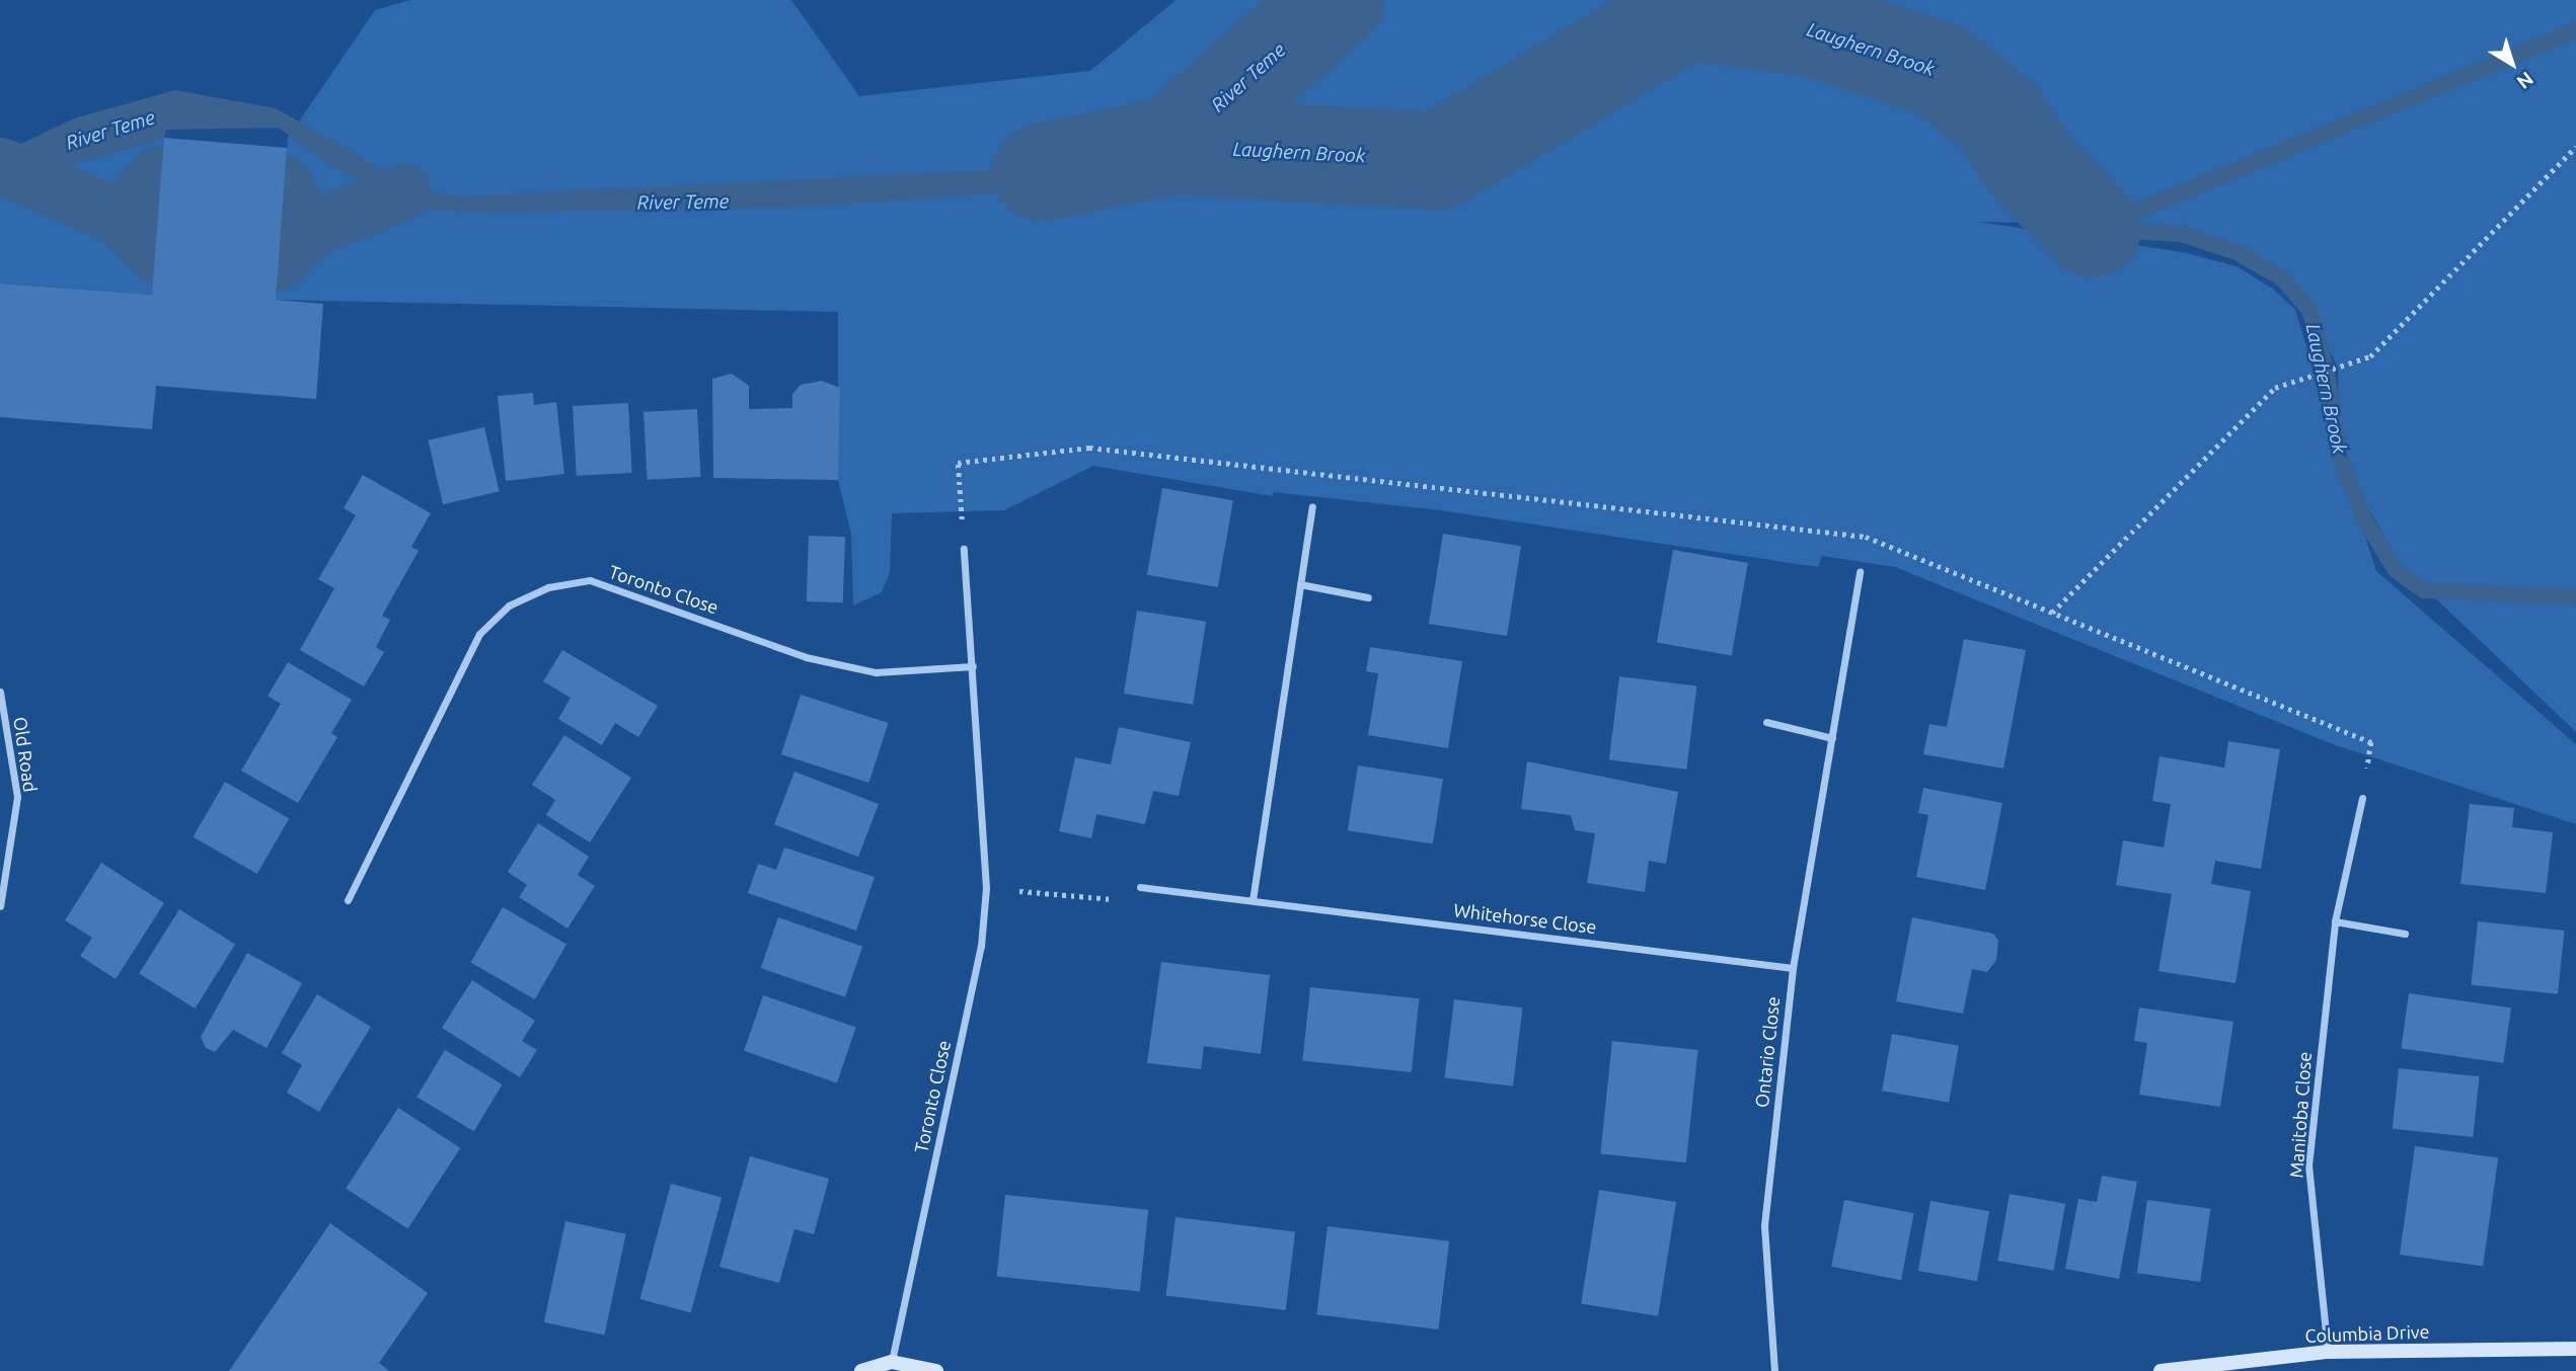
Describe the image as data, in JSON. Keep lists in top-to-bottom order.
{
  "streets": {
    "street": [
      "Toronto Close",
      "Old Road",
      "Whitehorse Close",
      "Ontario Close",
      "Manitoba Close",
      "Columbia Drive"
    ]
  },
  "crossings": [
    ["Whitehorse Close", "Ontario Close"],
    ["Manitoba Close", "Columbia Drive"]
  ],
  "water": ["Laughern Brook", "River Teme"],
  "north": "bottom right"
}
